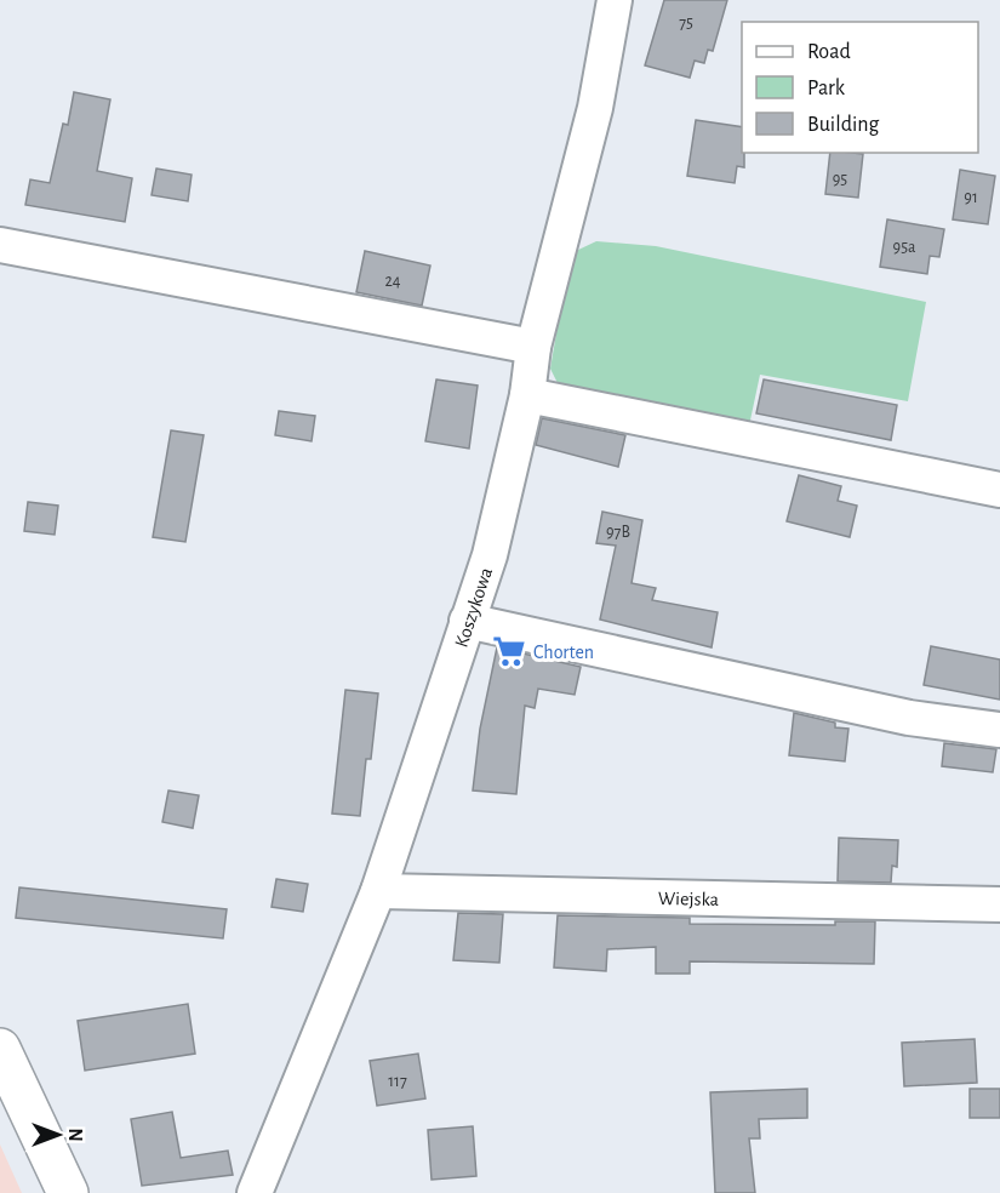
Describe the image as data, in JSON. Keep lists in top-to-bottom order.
{
  "streets": {
    "street": ["Koszykowa", "Wiejska"]
  },
  "crossings": [
    ["Koszykowa", "Wiejska"]
  ],
  "places": {
    "supermarket": ["Chorten"]
  },
  "house_numbers": [
    "75",
    "95",
    "91",
    "95a",
    "24",
    "97B",
    "117"
  ],
  "legend": ["Road", "Park", "Building"],
  "north": "right"
}
